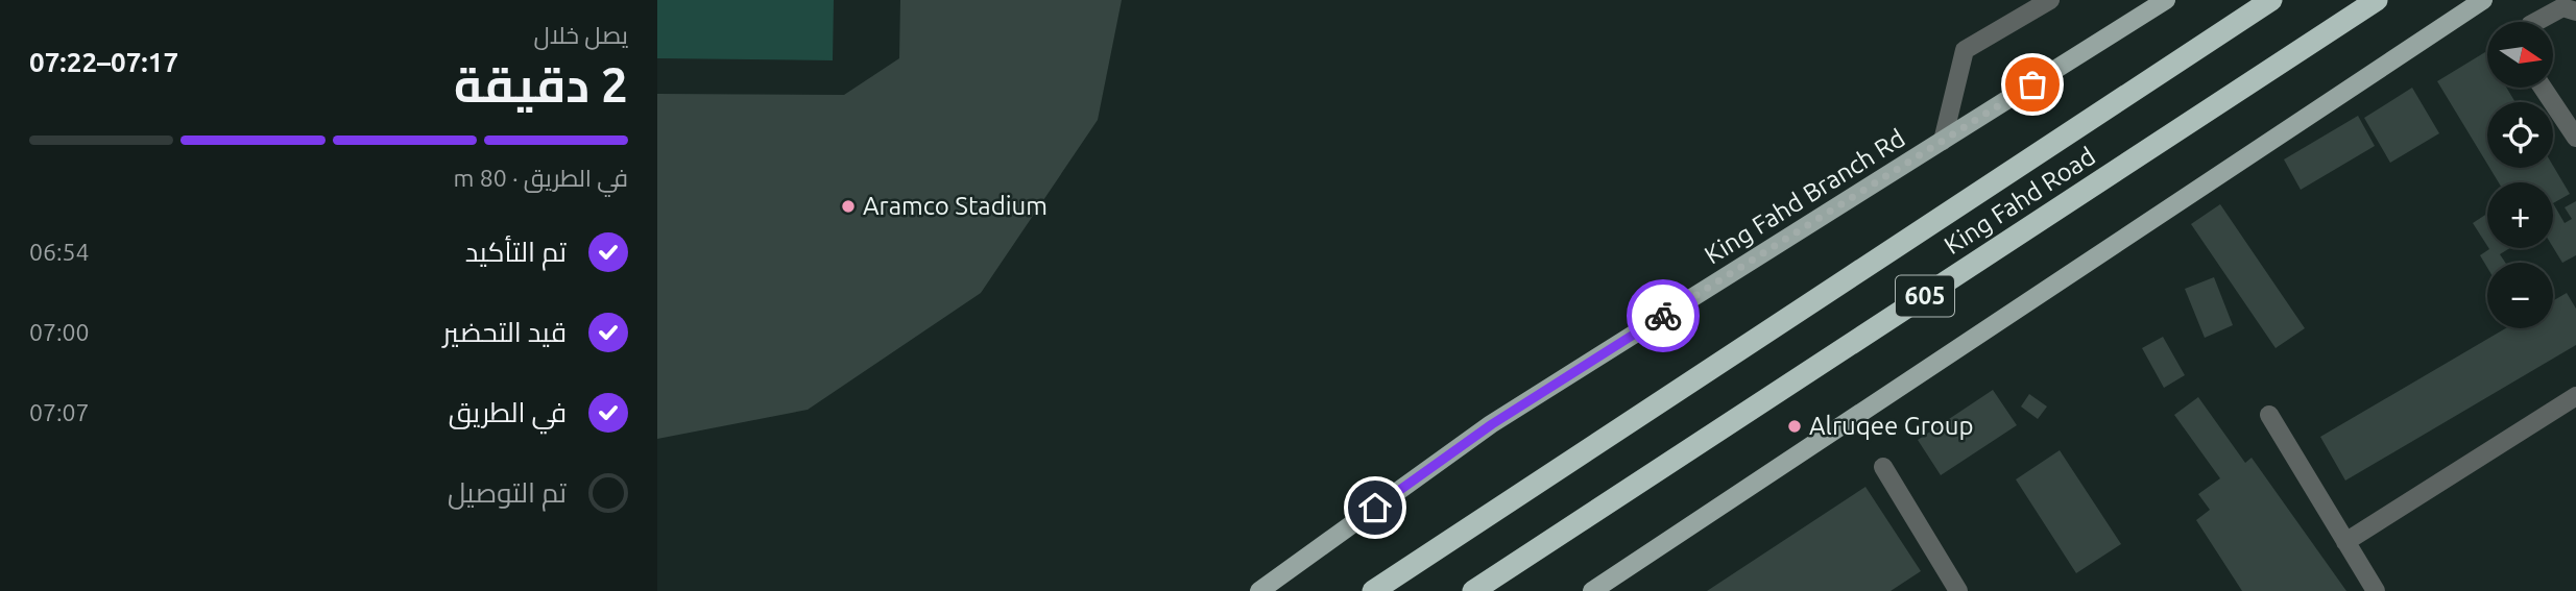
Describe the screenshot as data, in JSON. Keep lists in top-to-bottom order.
{
  "streets": {
    "highway": ["King Fahd Road", "605"],
    "main road": ["King Fahd Branch Rd"]
  },
  "places": ["Aramco Stadium", "Alruqee Group"],
  "north": "right",
  "page": {
    "heading": ["2 دقيقة", "يصل خلال", "07:17–07:22"],
    "map_buttons": ["+", "−"],
    "bar": "في الطريق · 80 m",
    "list": [
      ["تم التأكيد", "06:54"],
      ["قيد التحضير", "07:00"],
      ["في الطريق", "07:07"],
      "تم التوصيل"
    ]
  }
}
